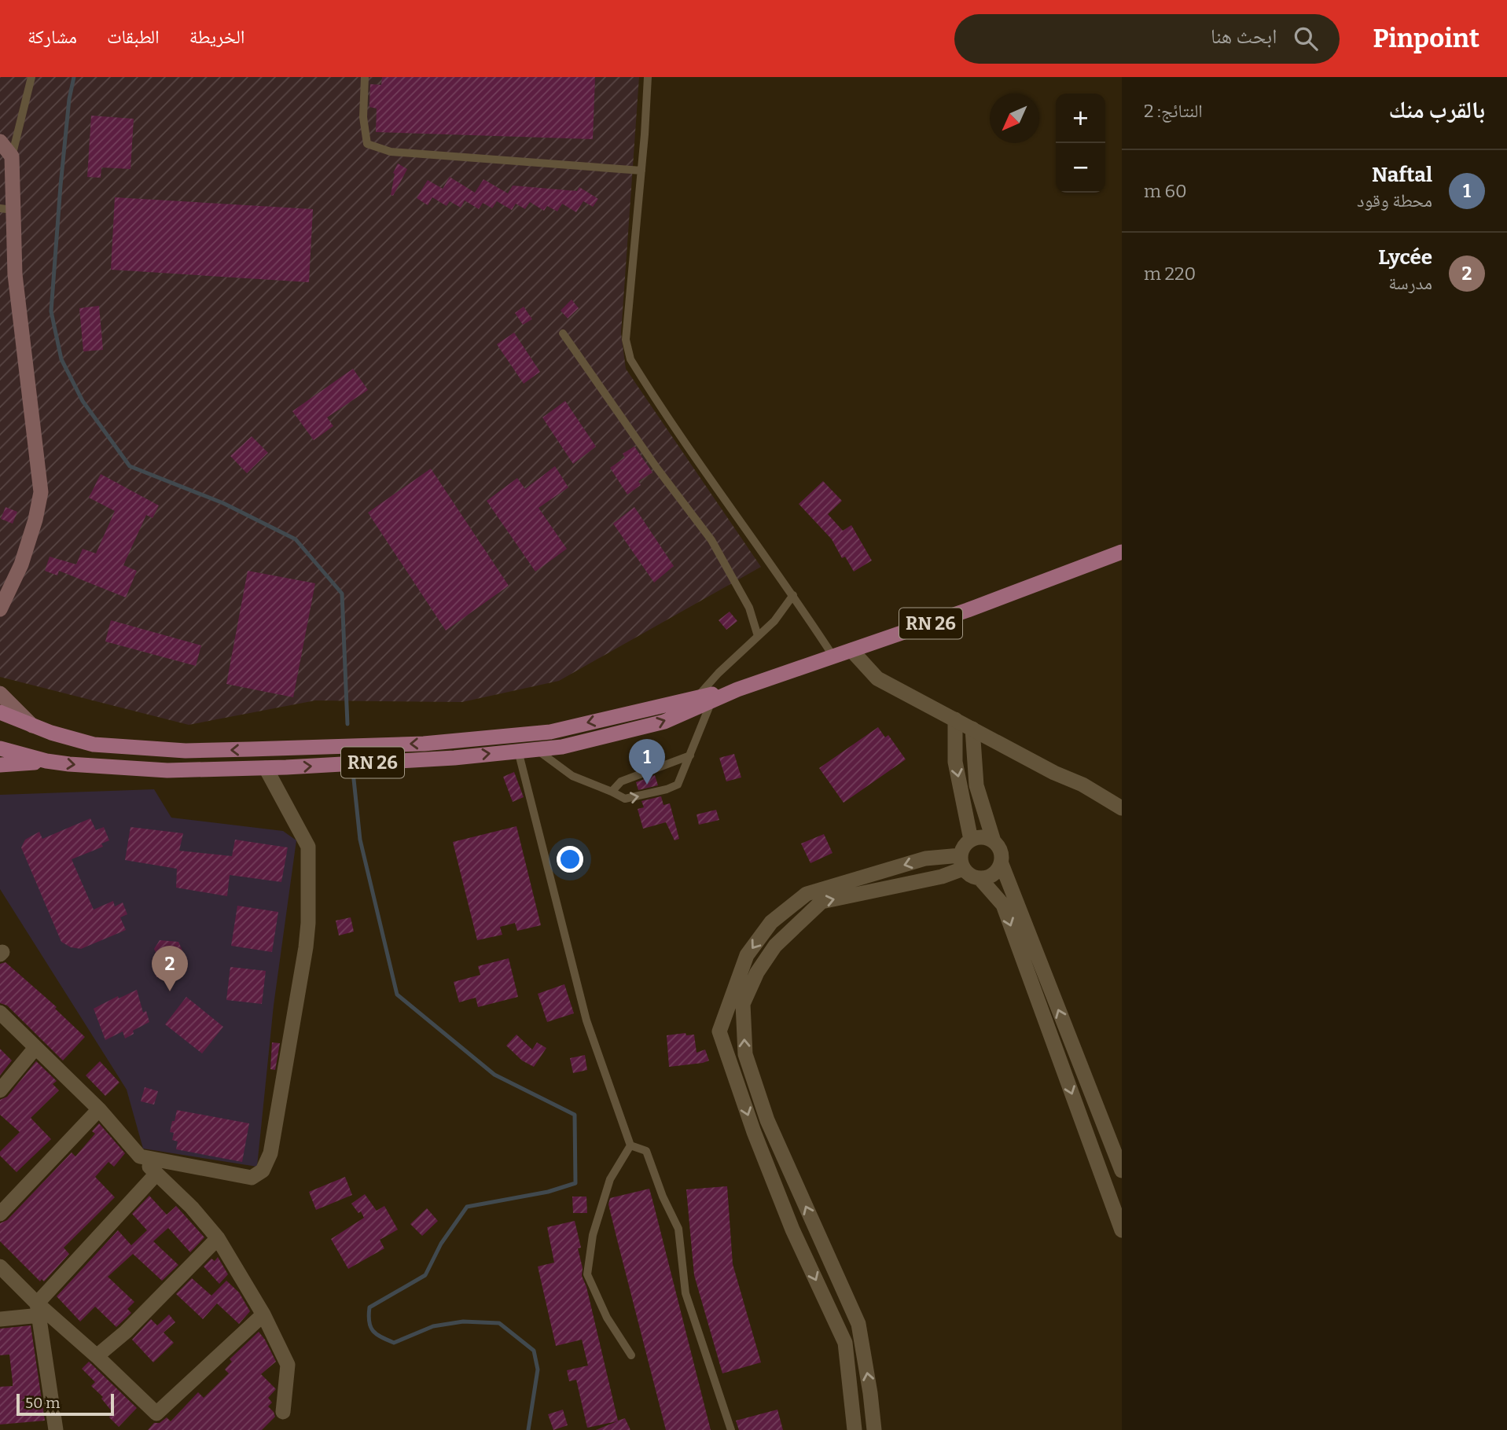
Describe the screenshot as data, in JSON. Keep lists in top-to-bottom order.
{
  "streets": {
    "main road": ["RN 26"]
  },
  "scale_bar": "50 m",
  "north": "bottom left",
  "page": {
    "header": "Pinpoint",
    "search": "ابحث هنا",
    "nav": ["الخريطة", "الطبقات", "مشاركة"],
    "heading": ["بالقرب منك", "النتائج: 2"],
    "map_buttons": ["+", "−"],
    "list": [
      {
        "mark": "1",
        "name": "Naftal",
        "note": "محطة وقود",
        "value": "60 m"
      },
      {
        "mark": "2",
        "name": "Lycée",
        "note": "مدرسة",
        "value": "220 m"
      }
    ],
    "pins": ["1", "2"],
    "scale": "50 m"
  }
}
